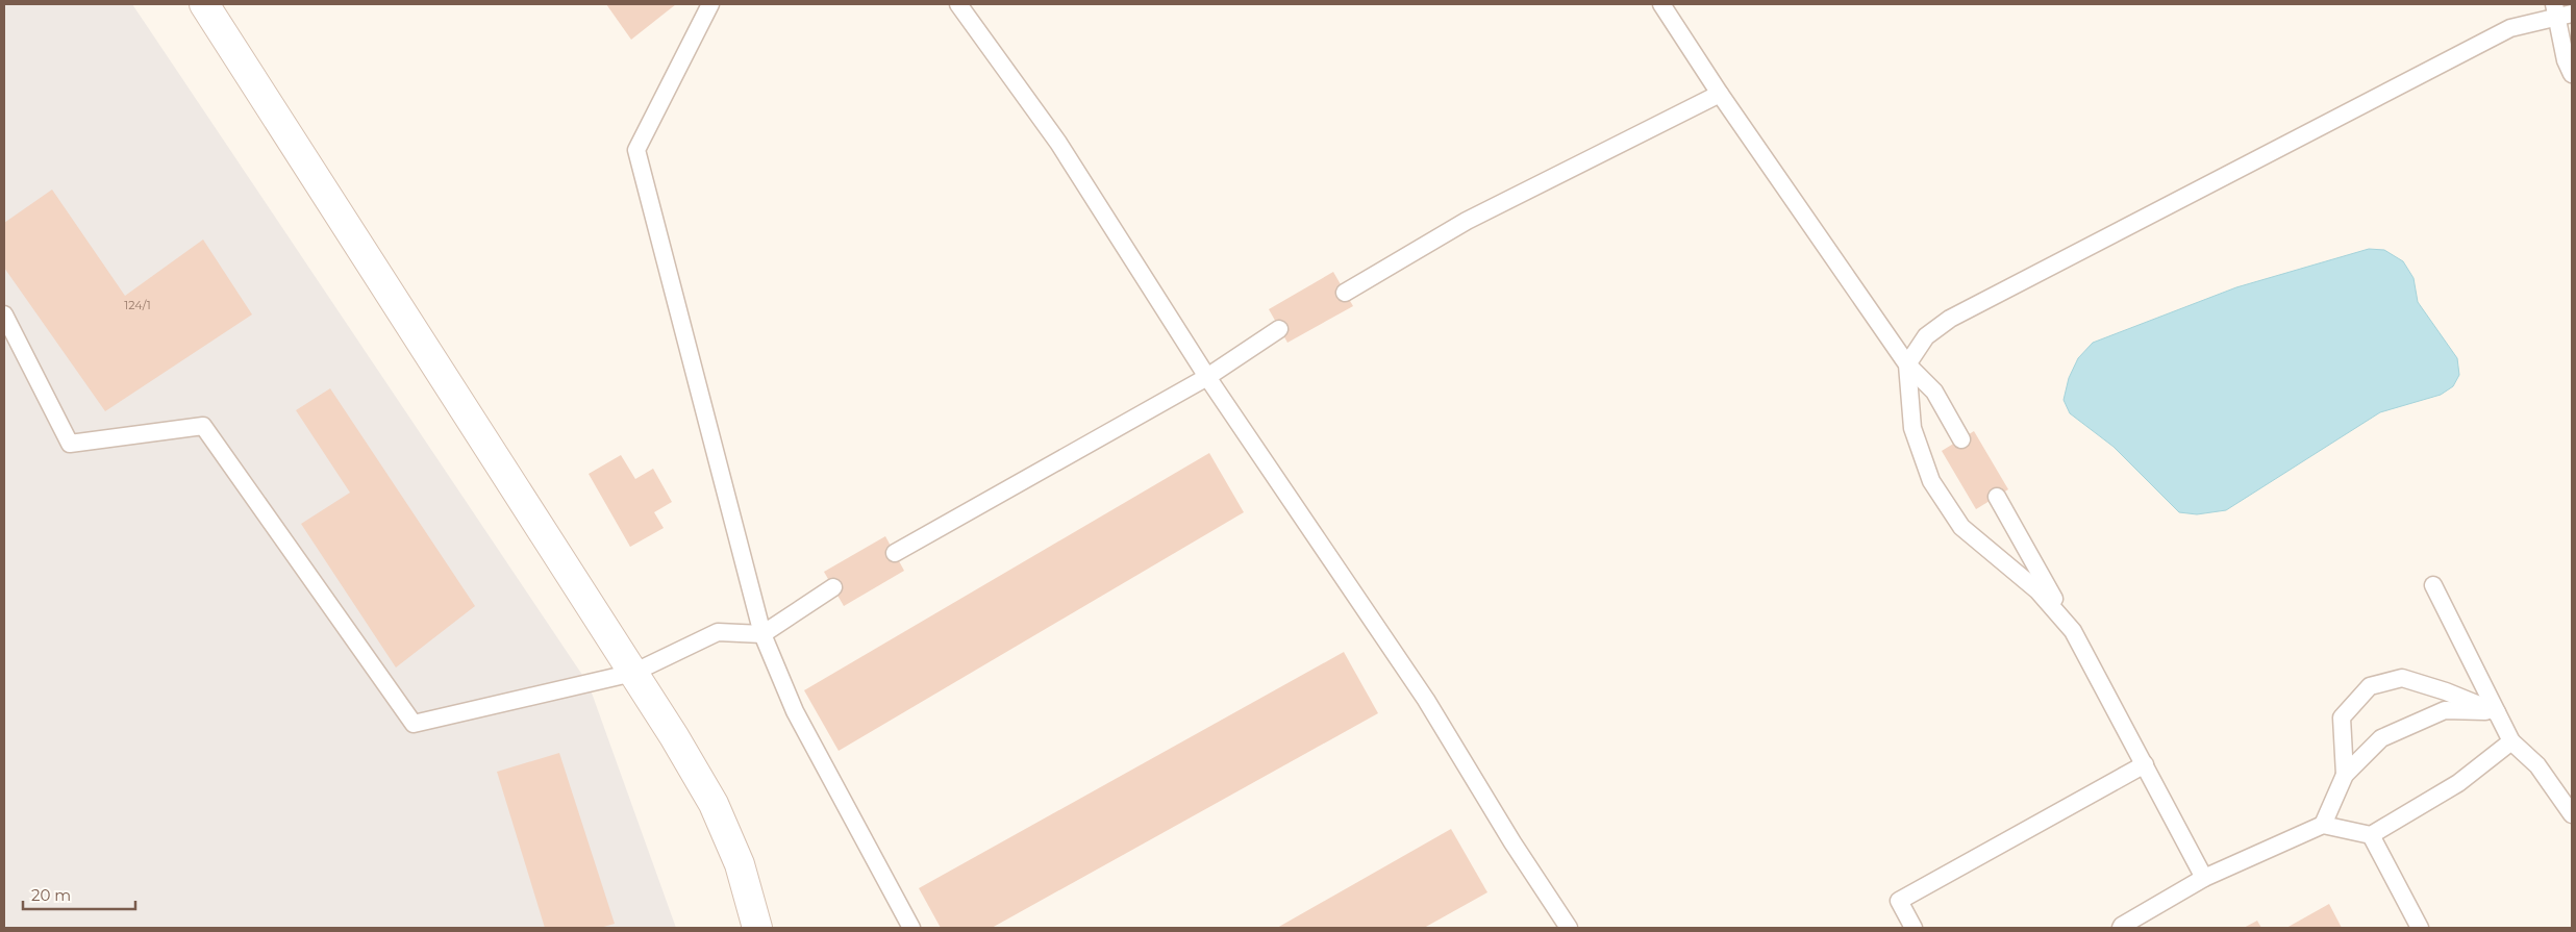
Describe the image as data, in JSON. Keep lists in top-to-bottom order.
{
  "house_numbers": ["124/1"],
  "scale_bar": "20 m"
}
